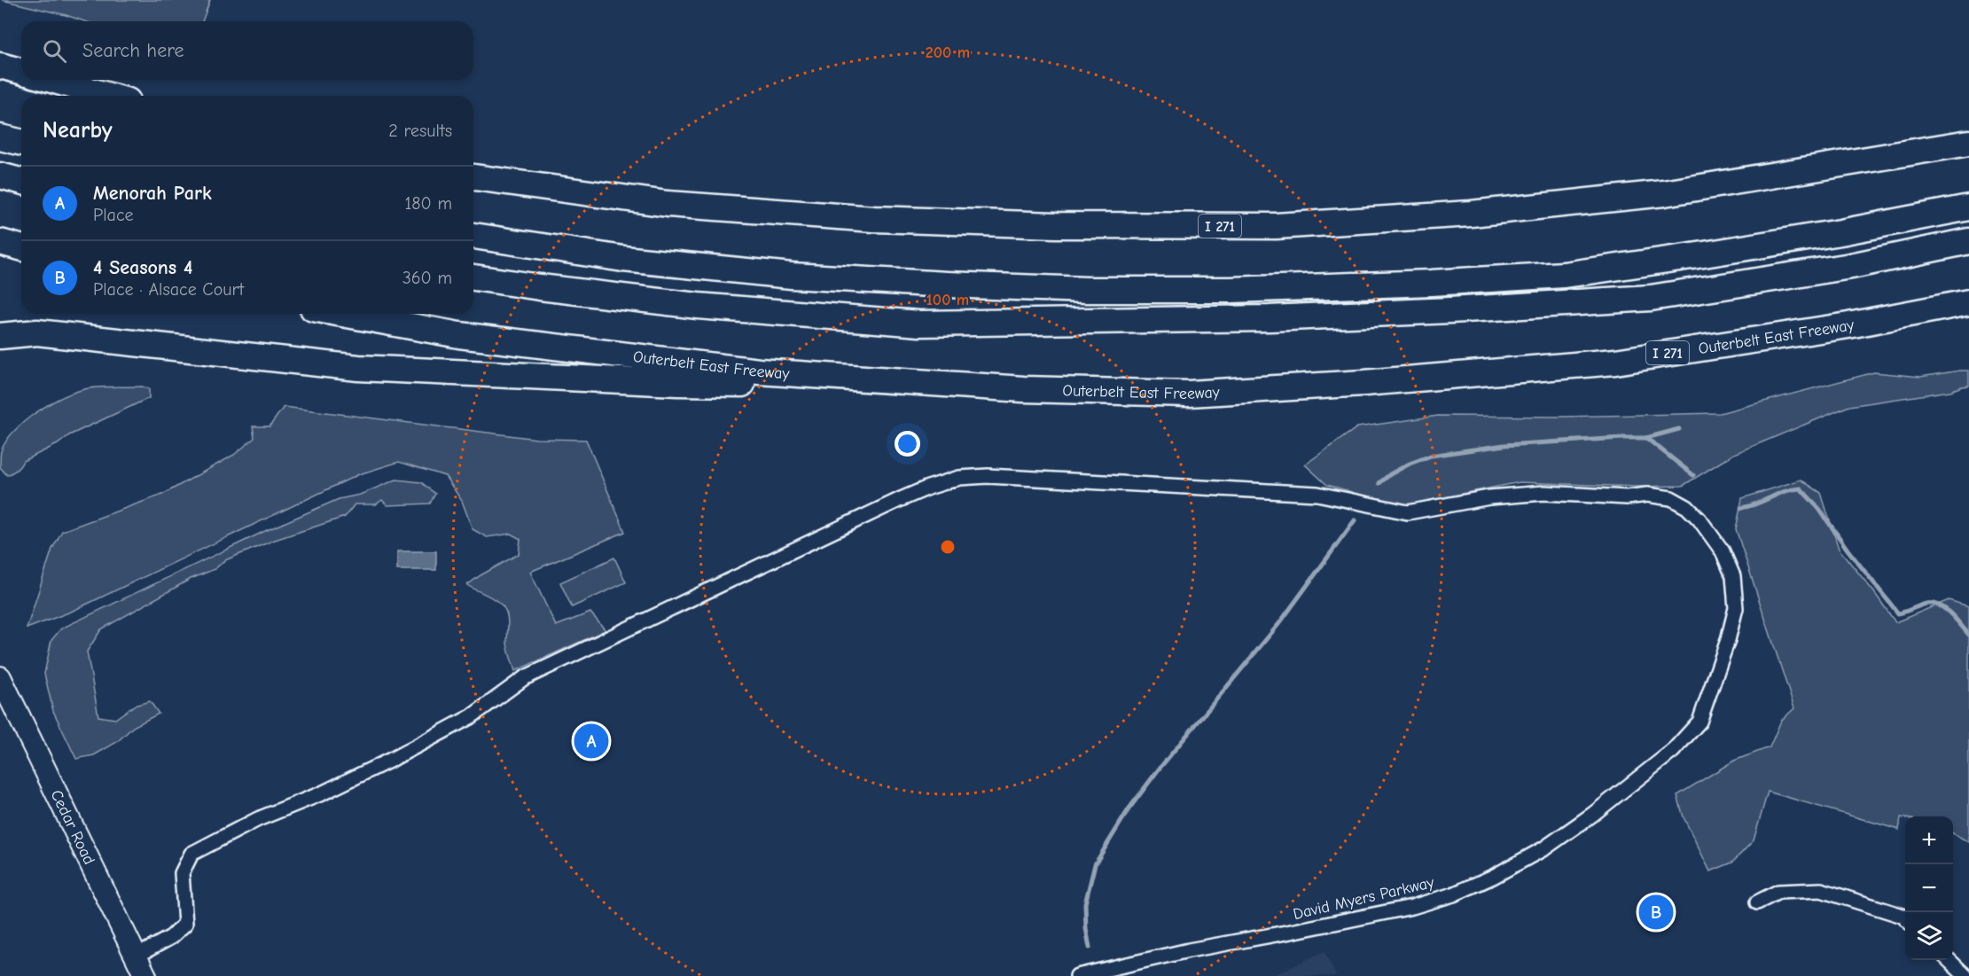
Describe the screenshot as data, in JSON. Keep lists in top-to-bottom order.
{
  "streets": {
    "highway": ["I 271", "Outerbelt East Freeway"],
    "main road": ["Cedar Road"],
    "street": ["David Myers Parkway"]
  },
  "crossings": [
    ["Cedar Road", "David Myers Parkway"]
  ],
  "page": {
    "search": "Search here",
    "heading": ["Nearby", "2 results"],
    "list": [
      {
        "mark": "A",
        "name": "Menorah Park",
        "note": "Place",
        "value": "180 m"
      },
      {
        "mark": "B",
        "name": "4 Seasons 4",
        "note": "Place · Alsace Court",
        "value": "360 m"
      }
    ],
    "pins": ["A", "B"],
    "map_buttons": ["+", "−"]
  },
  "rings": ["200 m", "100 m"]
}
